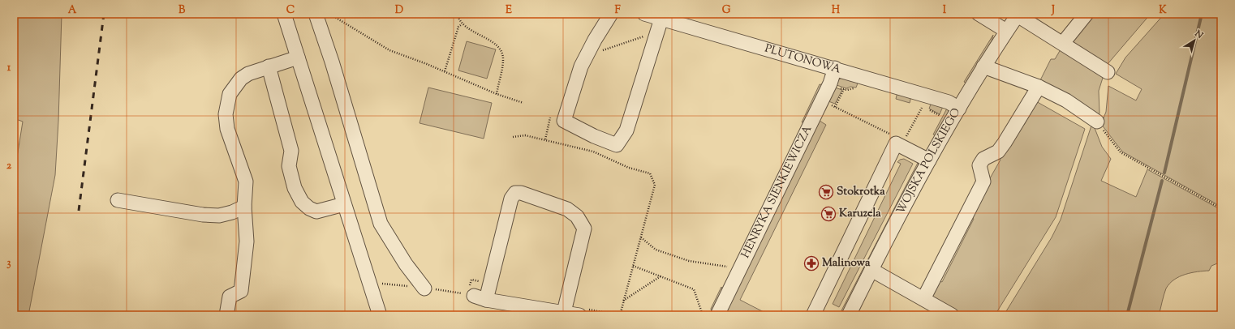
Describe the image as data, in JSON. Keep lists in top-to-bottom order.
{
  "streets": {
    "street": ["PLUTONOWA", "WOJSKA POLSKIEGO", "HENRYKA SIENKIEWICZA"]
  },
  "crossings": [
    ["PLUTONOWA", "WOJSKA POLSKIEGO"],
    ["PLUTONOWA", "HENRYKA SIENKIEWICZA"]
  ],
  "places": {
    "supermarket": ["Stokrotka", "Karuzela"],
    "pharmacy": ["Malinowa"]
  },
  "north": "top right",
  "grid": {
    "columns": [
      "A",
      "B",
      "C",
      "D",
      "E",
      "F",
      "G",
      "H",
      "I",
      "J",
      "K"
    ],
    "rows": ["1", "2", "3"]
  }
}
